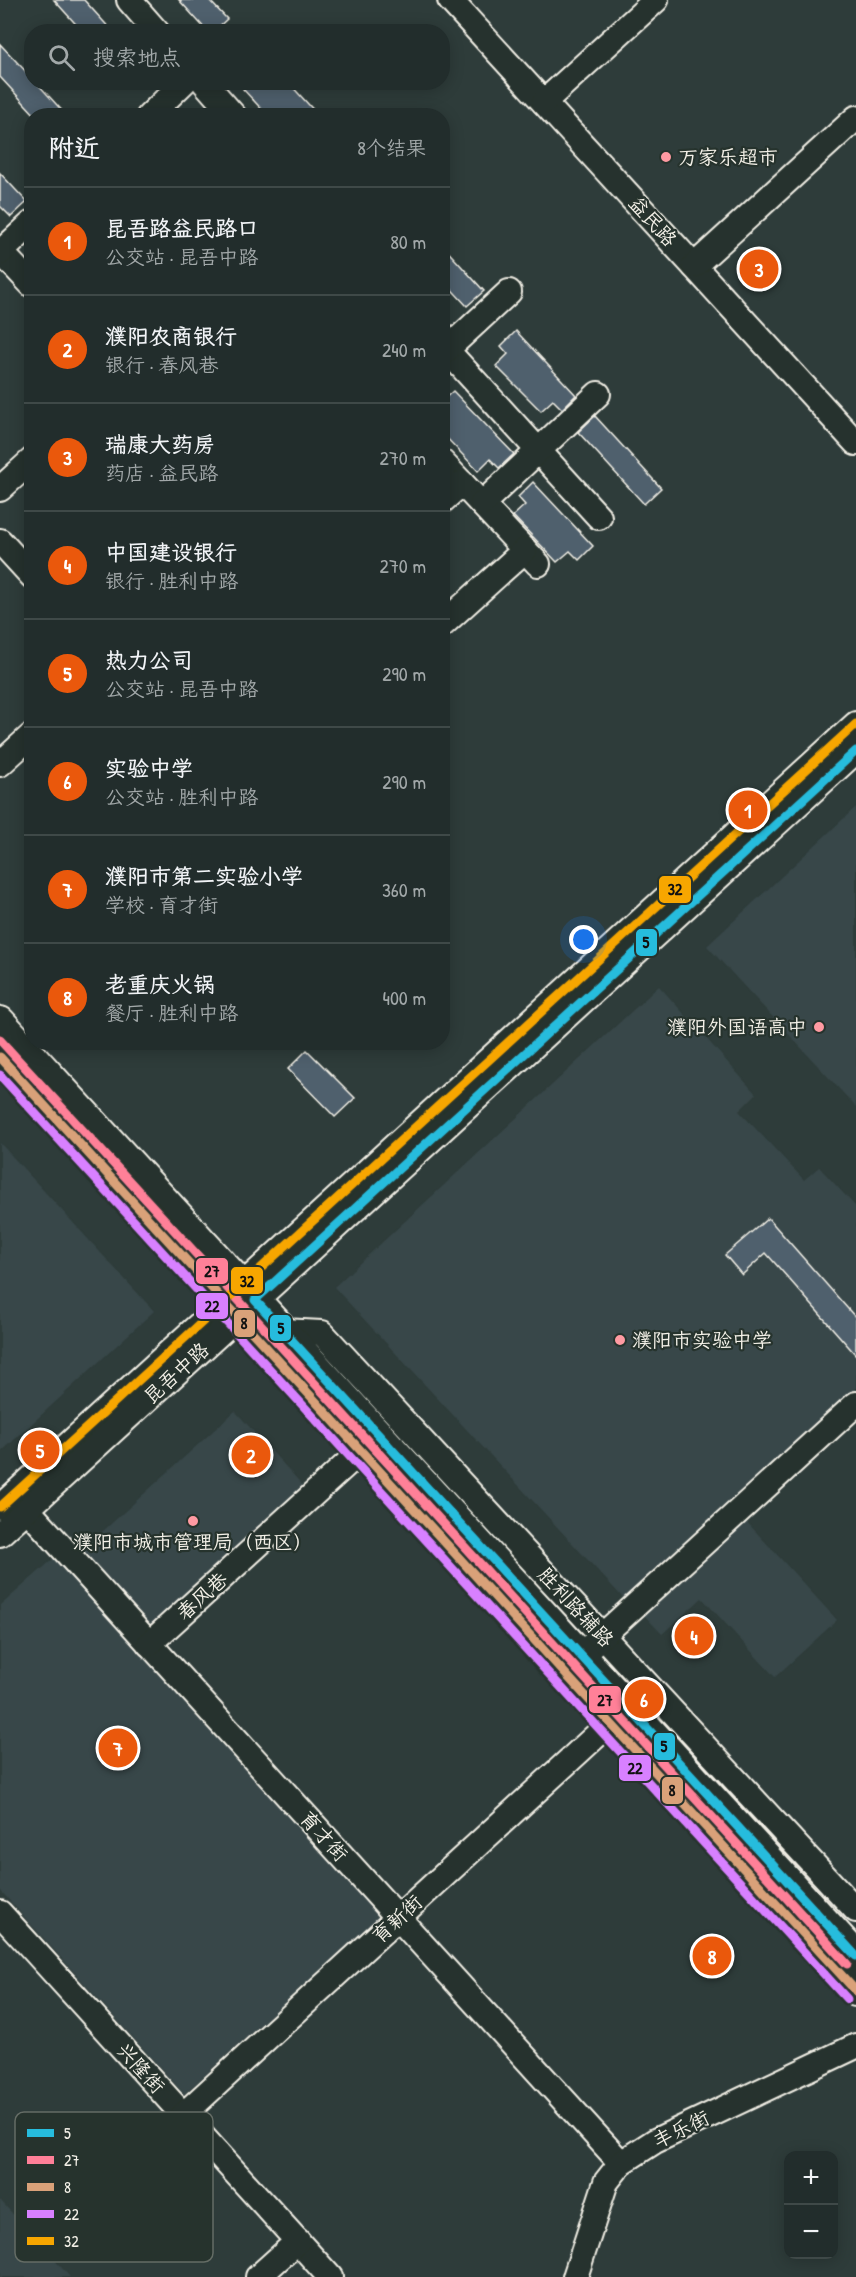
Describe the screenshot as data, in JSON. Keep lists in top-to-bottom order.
{
  "streets": {
    "street": [
      "益民路",
      "昆吾中路",
      "春风巷",
      "胜利路辅路",
      "育才街",
      "育新街",
      "兴隆街",
      "丰乐街"
    ]
  },
  "crossings": [
    ["昆吾中路", "育才街"],
    ["春风巷", "育才街"],
    ["育才街", "育新街"],
    ["育才街", "丰乐街"]
  ],
  "places": [
    "万家乐超市",
    "濮阳外国语高中",
    "濮阳市实验中学",
    "濮阳市城市管理局（西区）"
  ],
  "lines": [
    "transit line 32",
    "transit line 5",
    "transit line 27",
    "transit line 8",
    "transit line 22"
  ],
  "legend": [
    "5",
    "27",
    "8",
    "22",
    "32"
  ],
  "page": {
    "search": "搜索地点",
    "heading": ["附近", "8个结果"],
    "list": [
      {
        "mark": "1",
        "name": "昆吾路益民路口",
        "note": "公交站 · 昆吾中路",
        "value": "80 m"
      },
      {
        "mark": "2",
        "name": "濮阳农商银行",
        "note": "银行 · 春风巷",
        "value": "240 m"
      },
      {
        "mark": "3",
        "name": "瑞康大药房",
        "note": "药店 · 益民路",
        "value": "270 m"
      },
      {
        "mark": "4",
        "name": "中国建设银行",
        "note": "银行 · 胜利中路",
        "value": "270 m"
      },
      {
        "mark": "5",
        "name": "热力公司",
        "note": "公交站 · 昆吾中路",
        "value": "290 m"
      },
      {
        "mark": "6",
        "name": "实验中学",
        "note": "公交站 · 胜利中路",
        "value": "290 m"
      },
      {
        "mark": "7",
        "name": "濮阳市第二实验小学",
        "note": "学校 · 育才街",
        "value": "360 m"
      },
      {
        "mark": "8",
        "name": "老重庆火锅",
        "note": "餐厅 · 胜利中路",
        "value": "400 m"
      }
    ],
    "pins": [
      "3",
      "1",
      "5",
      "2",
      "4",
      "6",
      "7",
      "8"
    ],
    "map_buttons": ["+", "−"]
  }
}
